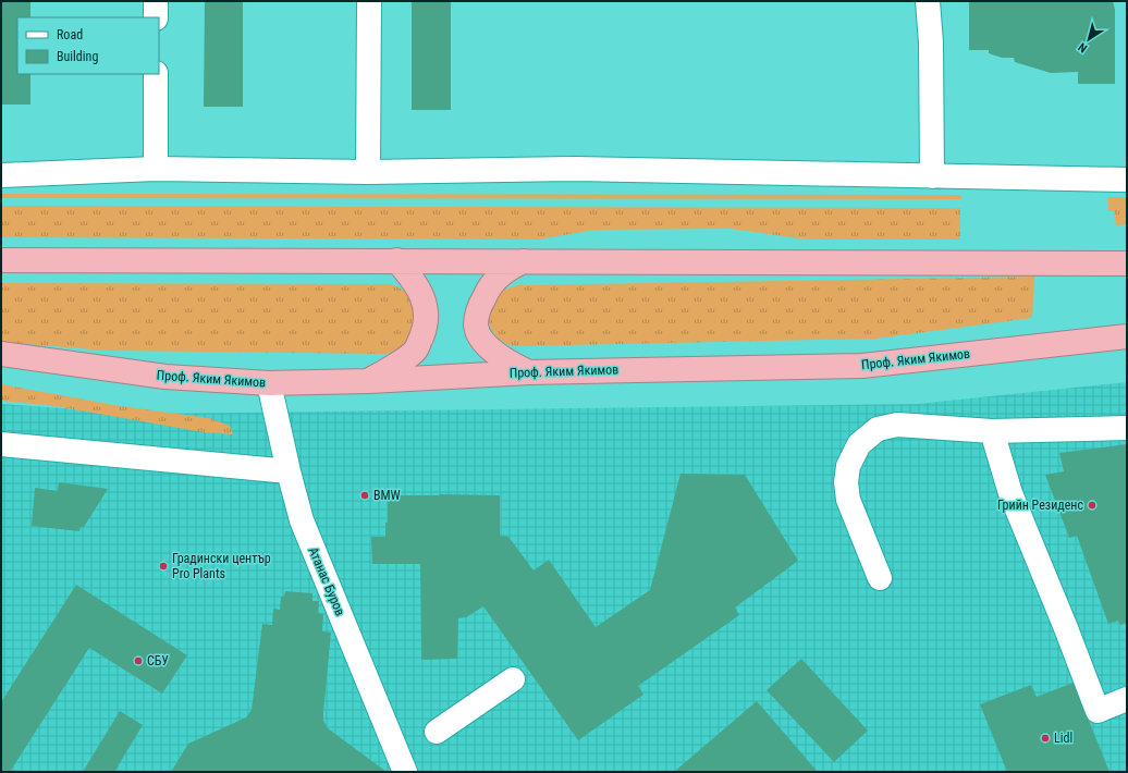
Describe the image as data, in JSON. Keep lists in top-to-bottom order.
{
  "streets": {
    "highway": ["Проф. Яким Якимов"],
    "street": ["Атанас Буров"]
  },
  "crossings": [
    ["Проф. Яким Якимов", "Атанас Буров"]
  ],
  "places": [
    "BMW",
    "Грийн Резиденс",
    "Градински център Pro Plants",
    "СБУ",
    "Lidl"
  ],
  "legend": ["Road", "Building"],
  "north": "bottom left"
}
